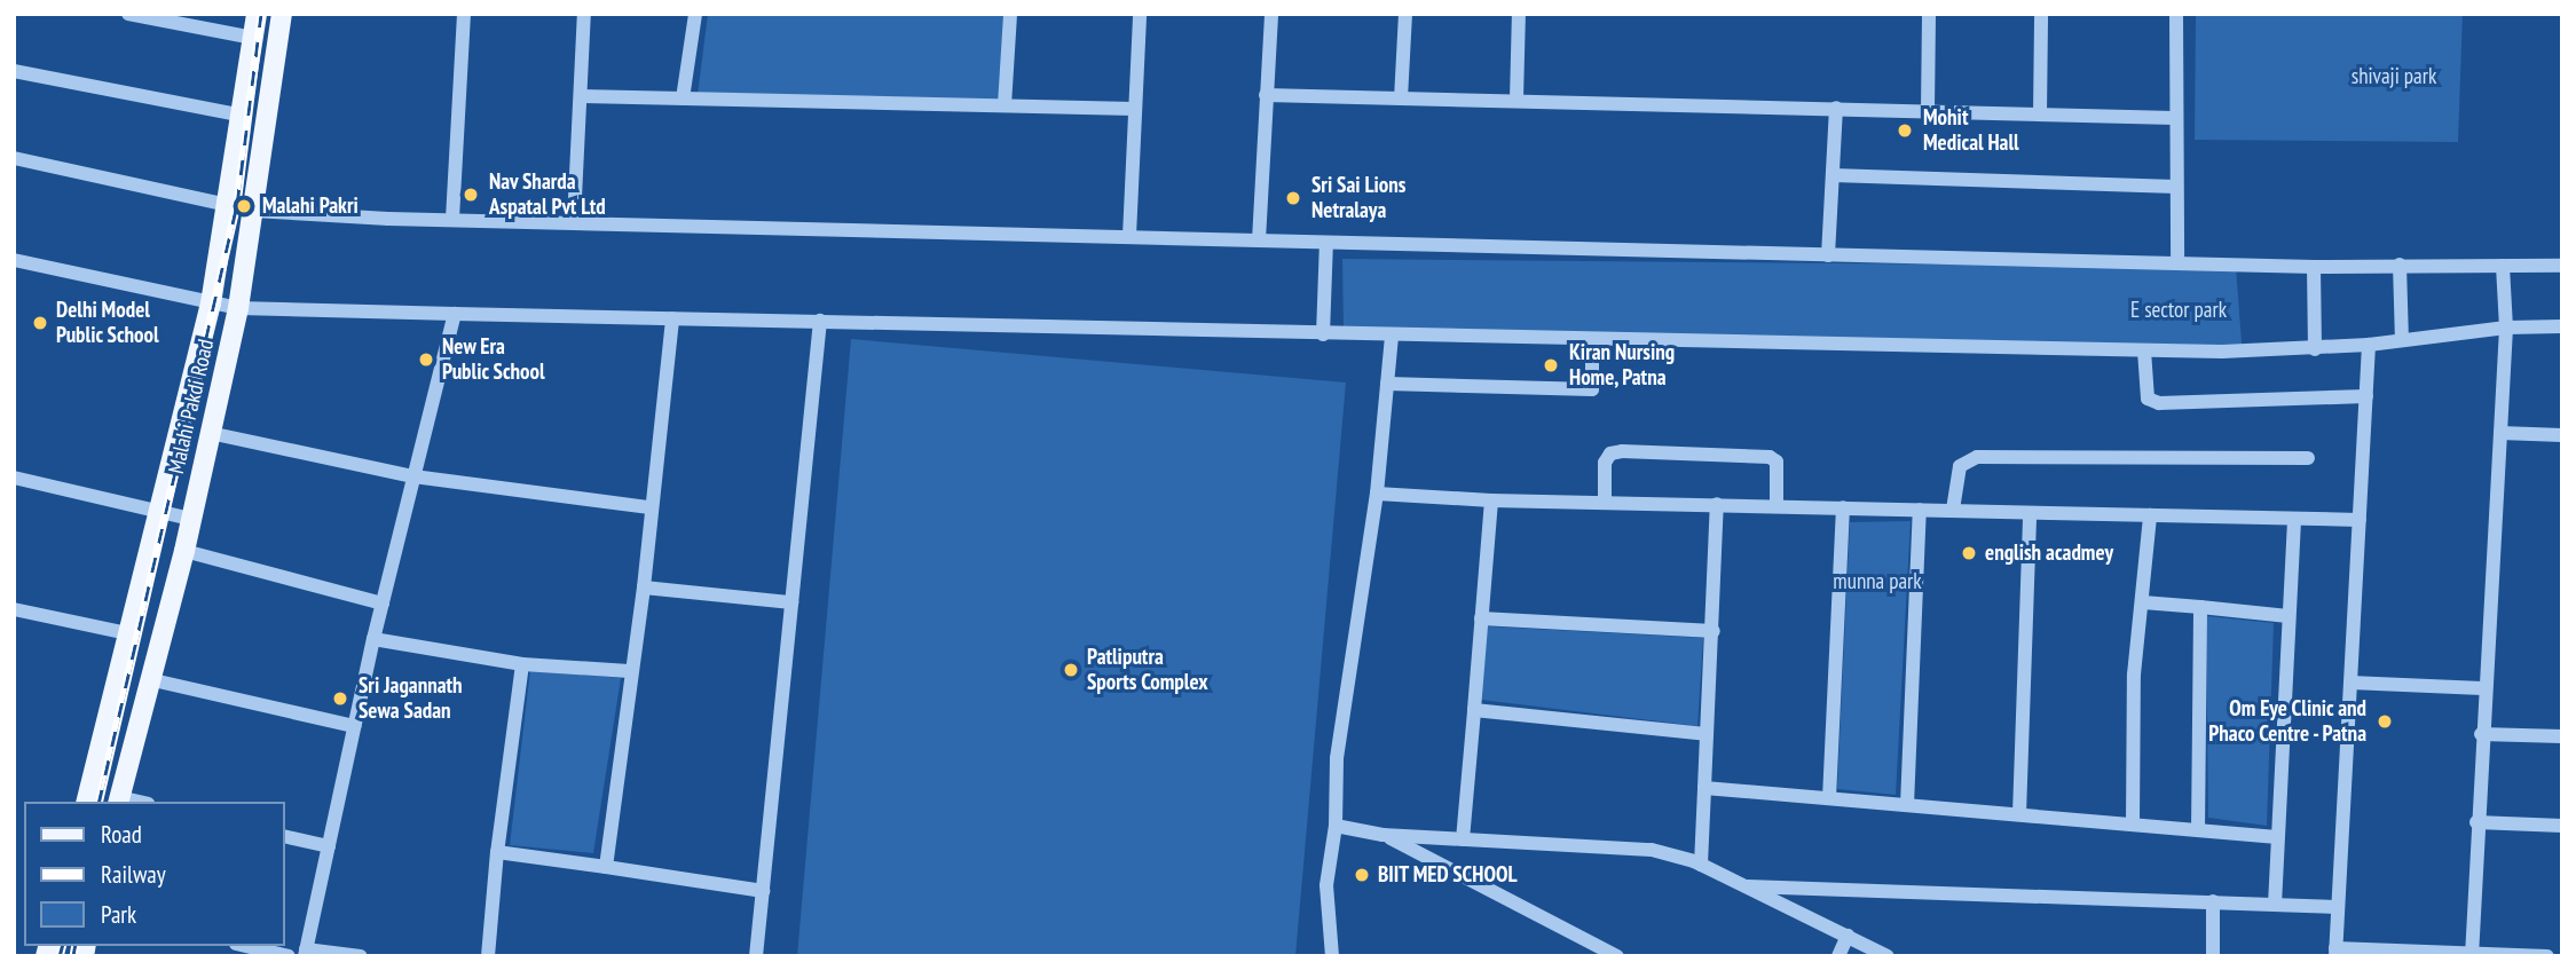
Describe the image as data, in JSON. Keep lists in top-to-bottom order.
{
  "streets": {
    "main road": ["Malahi Pakdi Road"]
  },
  "parks": ["shivaji park", "E sector park", "munna park"],
  "places": [
    "Mohit Medical Hall",
    "Nav Sharda Aspatal Pvt Ltd",
    "Sri Sai Lions Netralaya",
    "Malahi Pakri",
    "Delhi Model Public School",
    "New Era Public School",
    "Kiran Nursing Home, Patna",
    "english acadmey",
    "Patliputra Sports Complex",
    "Sri Jagannath Sewa Sadan",
    "Om Eye Clinic and Phaco Centre - Patna",
    "BIIT MED SCHOOL"
  ],
  "legend": ["Road", "Railway", "Park"]
}
